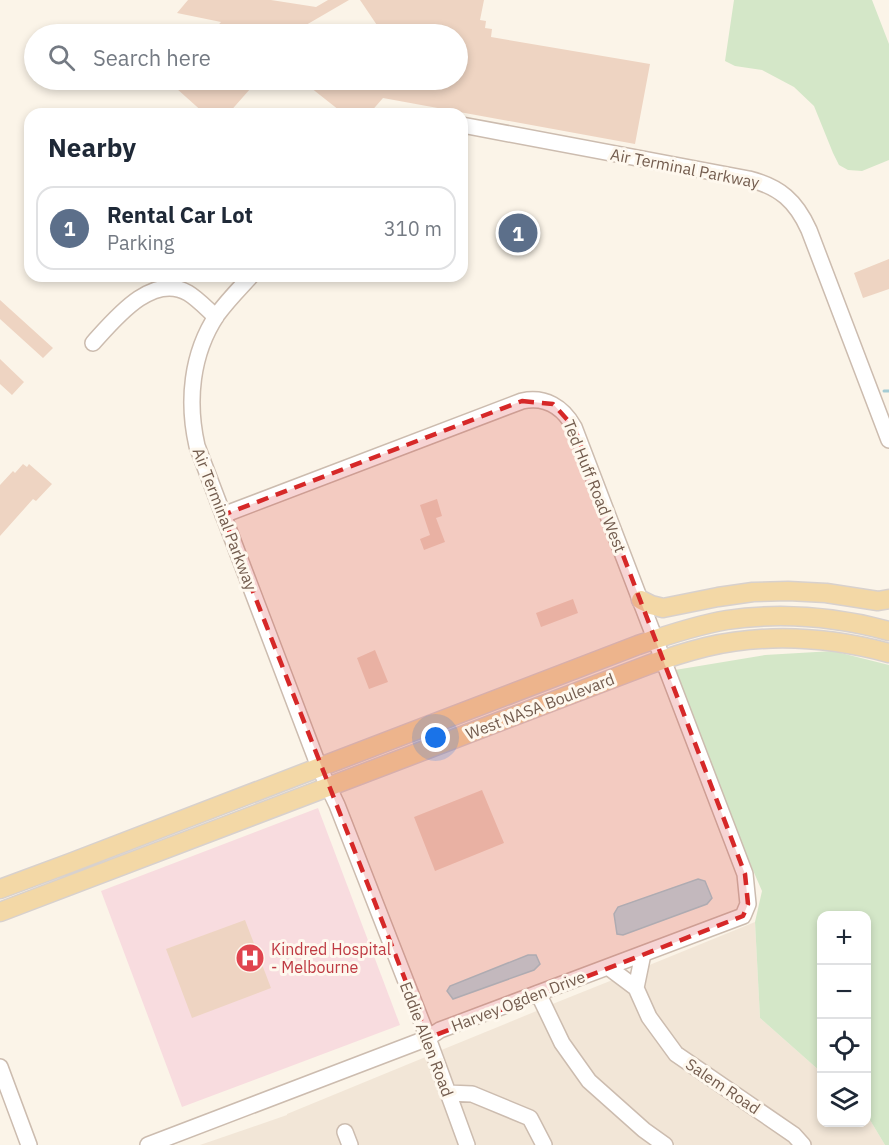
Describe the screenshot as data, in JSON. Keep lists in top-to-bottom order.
{
  "streets": {
    "main road": ["West NASA Boulevard"],
    "street": [
      "Air Terminal Parkway",
      "Ted Huff Road West",
      "Harvey Ogden Drive",
      "Eddie Allen Road",
      "Salem Road"
    ]
  },
  "crossings": [
    ["Air Terminal Parkway", "Ted Huff Road West"],
    ["Air Terminal Parkway", "West NASA Boulevard"],
    ["Air Terminal Parkway", "Eddie Allen Road"],
    ["Ted Huff Road West", "West NASA Boulevard"],
    ["Ted Huff Road West", "Harvey Ogden Drive"],
    ["West NASA Boulevard", "Eddie Allen Road"],
    ["Harvey Ogden Drive", "Eddie Allen Road"]
  ],
  "places": {
    "hospital": ["Kindred Hospital - Melbourne"]
  },
  "page": {
    "search": "Search here",
    "heading": "Nearby",
    "list": [
      {
        "mark": "1",
        "name": "Rental Car Lot",
        "note": "Parking",
        "value": "310 m"
      }
    ],
    "pins": "1",
    "map_buttons": ["+", "−"]
  }
}
